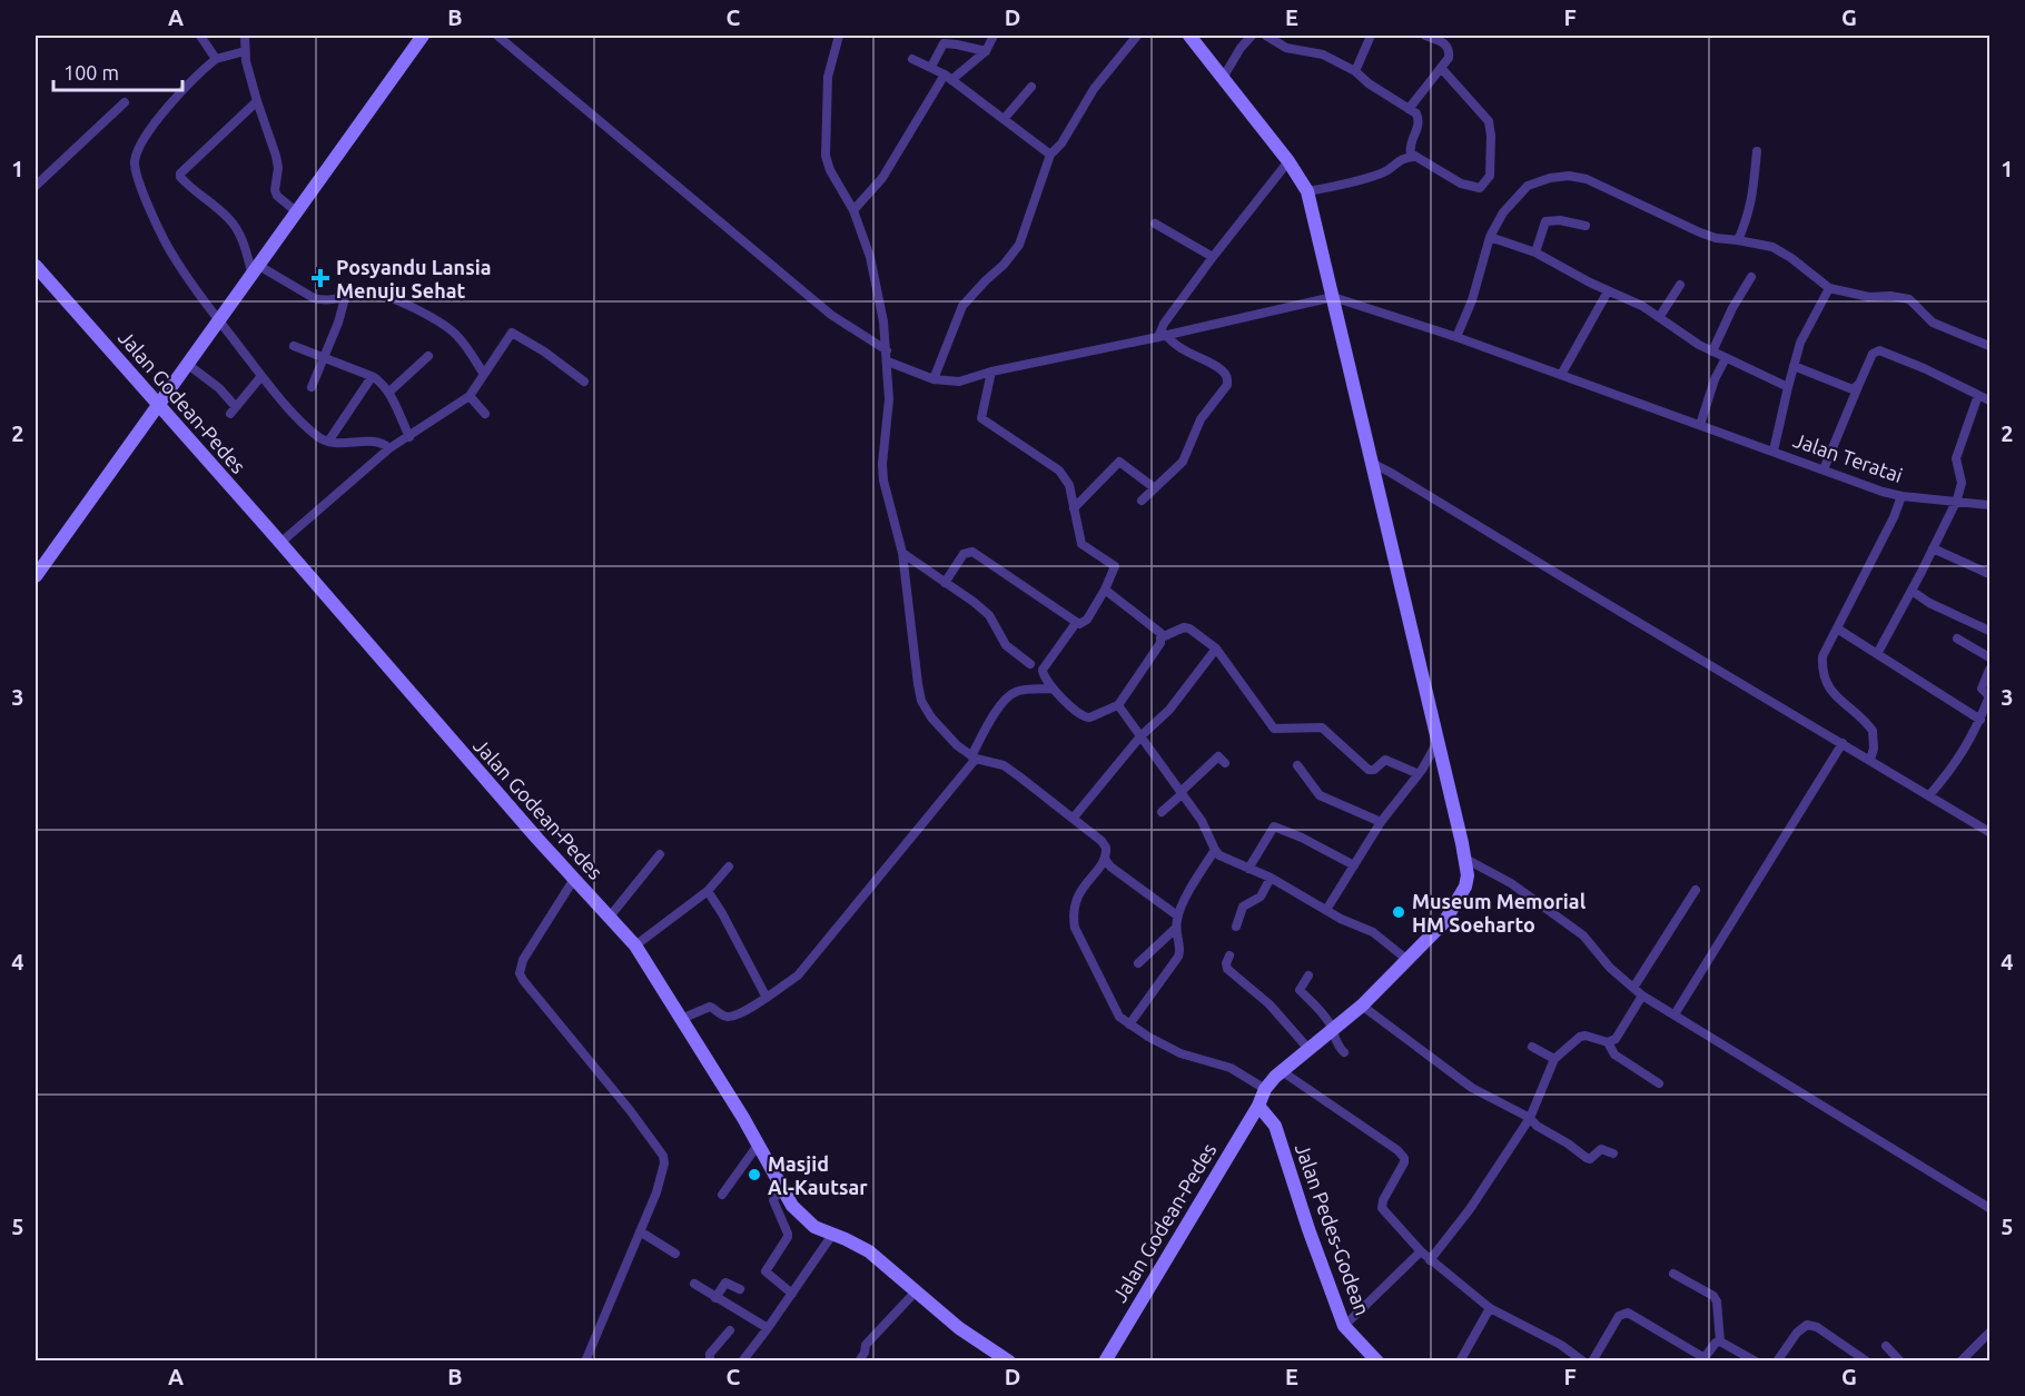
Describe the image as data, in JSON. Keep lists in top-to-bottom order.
{
  "streets": {
    "street": ["Jalan Godean-Pedes", "Jalan Teratai", "Jalan Pedes-Godean"]
  },
  "crossings": [
    ["Jalan Godean-Pedes", "Jalan Pedes-Godean"]
  ],
  "places": {
    "health": ["Posyandu Lansia Menuju Sehat"],
    "other": ["Museum Memorial HM Soeharto", "Masjid Al-Kautsar"]
  },
  "scale_bar": "100 m",
  "grid": {
    "columns": [
      "A",
      "B",
      "C",
      "D",
      "E",
      "F",
      "G"
    ],
    "rows": [
      "1",
      "2",
      "3",
      "4",
      "5"
    ]
  }
}
